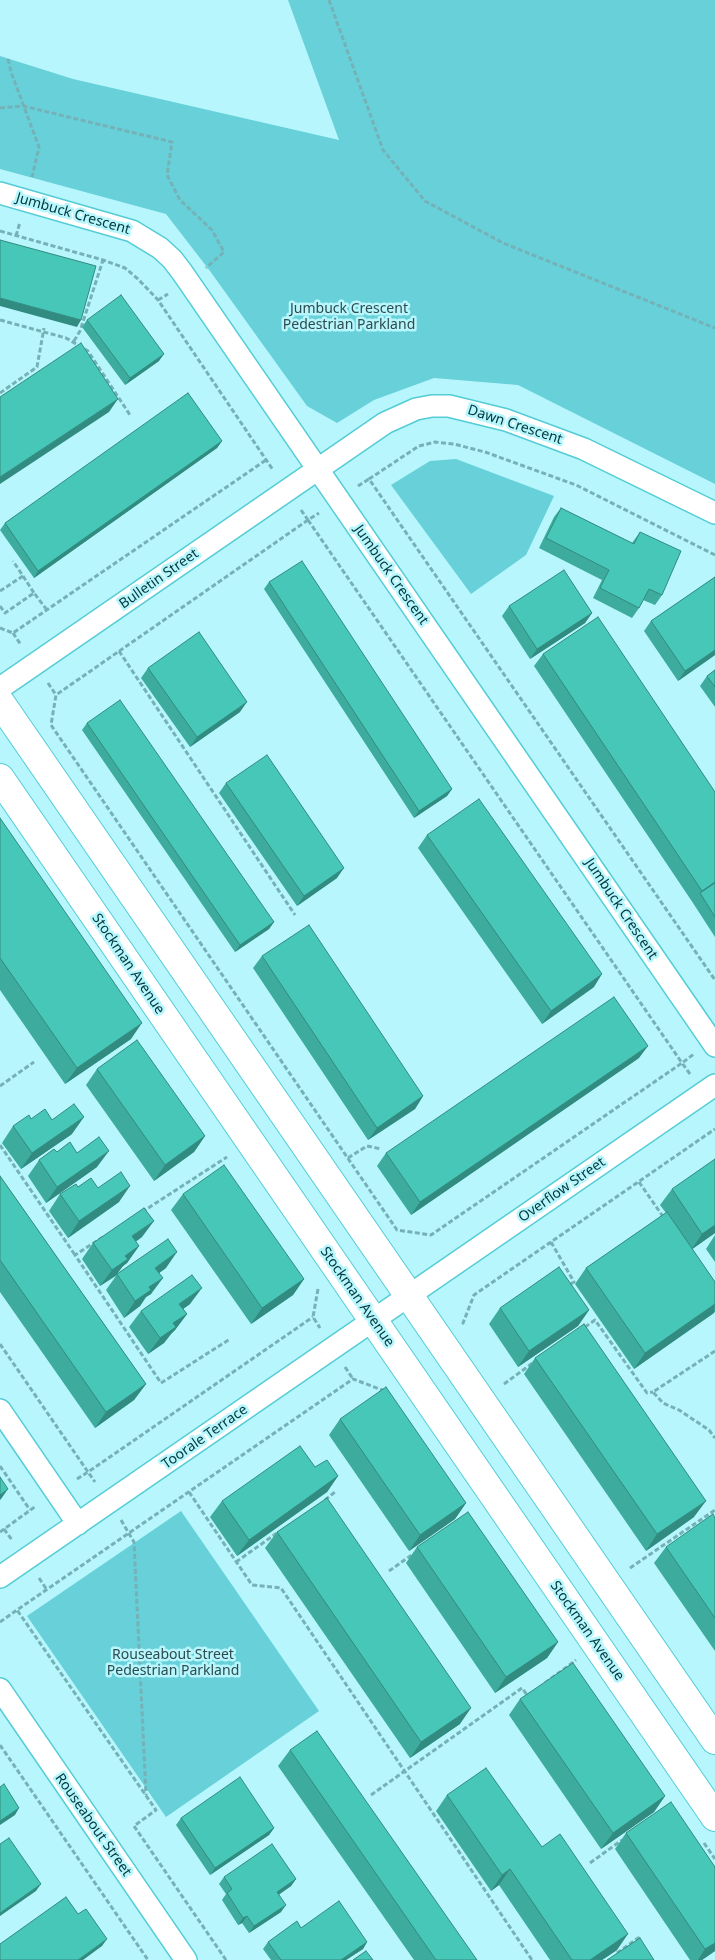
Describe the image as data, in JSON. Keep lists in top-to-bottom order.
{
  "streets": {
    "street": [
      "Jumbuck Crescent",
      "Dawn Crescent",
      "Bulletin Street",
      "Stockman Avenue",
      "Overflow Street",
      "Toorale Terrace",
      "Rouseabout Street"
    ]
  },
  "crossings": [
    ["Jumbuck Crescent", "Dawn Crescent"],
    ["Jumbuck Crescent", "Bulletin Street"],
    ["Dawn Crescent", "Bulletin Street"],
    ["Stockman Avenue", "Toorale Terrace"],
    ["Overflow Street", "Toorale Terrace"]
  ],
  "parks": ["Jumbuck Crescent Pedestrian Parkland", "Rouseabout Street Pedestrian Parkland"]
}
